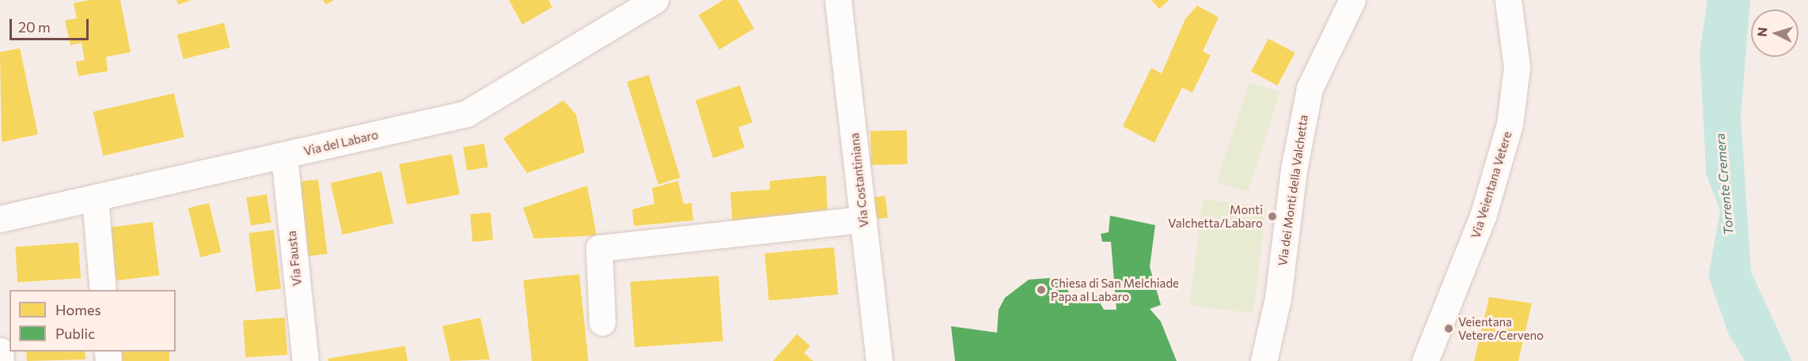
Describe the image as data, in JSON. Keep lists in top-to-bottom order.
{
  "streets": {
    "street": [
      "Via del Labaro",
      "Via Costantiniana",
      "Via Veientana Vetere",
      "Via dei Monti della Valchetta",
      "Via Fausta"
    ]
  },
  "crossings": [
    ["Via del Labaro", "Via Fausta"]
  ],
  "water": ["Torrente Cremera"],
  "places": ["Monti Valchetta/Labaro", "Chiesa di San Melchiade Papa al Labaro", "Veientana Vetere/Cerveno"],
  "legend": ["Homes", "Public"],
  "scale_bar": "20 m",
  "north": "left"
}
